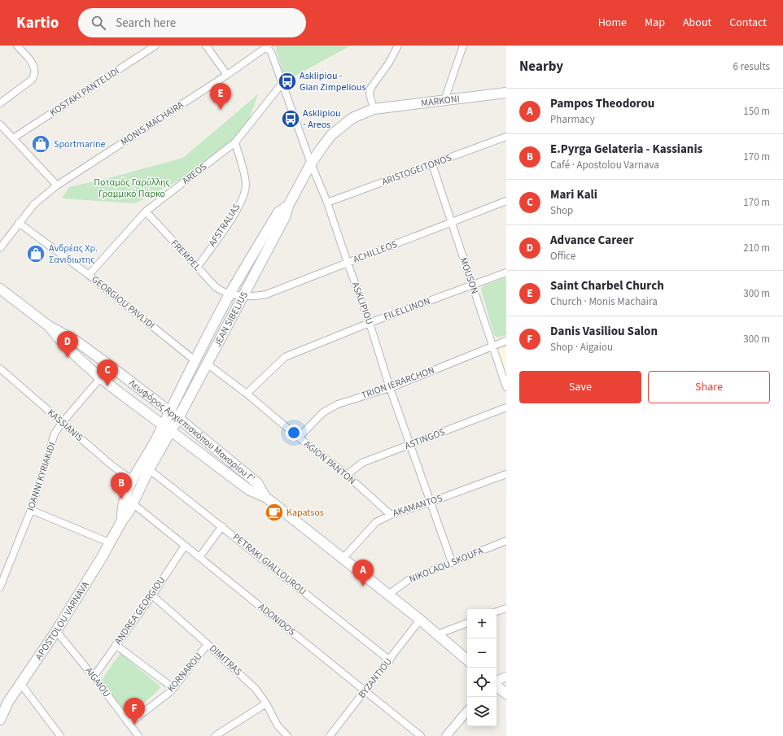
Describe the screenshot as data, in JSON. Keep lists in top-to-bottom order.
{
  "streets": {
    "main road": [
      "MARKONI",
      "JEAN SIBELIUS",
      "Λεωφόρος Αρχιεπισκόπου Μακαρίου Γ’",
      "APOSTOLOU VARNAVA"
    ],
    "street": [
      "KOSTAKI PANTELIDI",
      "MONIS MACHAIRA",
      "ARISTOGEITONOS",
      "AREOS",
      "AFSTRALIAS",
      "ACHILLEOS",
      "FREMPEL",
      "MOUSON",
      "GEORGIOU PAVLIDI",
      "ASKLIPIOU",
      "FILELLINON",
      "TRION IERARCHON",
      "KASSIANIS",
      "ASTINGOS",
      "AGION PANTON",
      "IOANNI KYRIAKIDI",
      "AKAMANTOS",
      "PETRAKI GIALLOUROU",
      "NIKOLAOU SKOUFA",
      "ANDREA GEORGIOU",
      "ADONIDOS",
      "DIMITRAS",
      "KORNAROU",
      "BYZANTIOU",
      "AIGAIOU"
    ]
  },
  "crossings": [
    ["MARKONI", "JEAN SIBELIUS"],
    ["MONIS MACHAIRA", "GEORGIOU PAVLIDI"],
    ["MONIS MACHAIRA", "ASKLIPIOU"],
    ["ARISTOGEITONOS", "MOUSON"],
    ["ARISTOGEITONOS", "ASKLIPIOU"],
    ["AREOS", "AFSTRALIAS"],
    ["AREOS", "FREMPEL"],
    ["AREOS", "GEORGIOU PAVLIDI"],
    ["AREOS", "ASKLIPIOU"],
    ["AFSTRALIAS", "FREMPEL"],
    ["ACHILLEOS", "FREMPEL"],
    ["ACHILLEOS", "MOUSON"],
    ["ACHILLEOS", "ASKLIPIOU"],
    ["ACHILLEOS", "JEAN SIBELIUS"],
    ["FREMPEL", "JEAN SIBELIUS"],
    ["MOUSON", "FILELLINON"],
    ["MOUSON", "TRION IERARCHON"],
    ["GEORGIOU PAVLIDI", "JEAN SIBELIUS"],
    ["ASKLIPIOU", "FILELLINON"],
    ["ASKLIPIOU", "JEAN SIBELIUS"],
    ["ASKLIPIOU", "TRION IERARCHON"],
    ["ASKLIPIOU", "ASTINGOS"],
    ["ASKLIPIOU", "AKAMANTOS"],
    ["ASKLIPIOU", "NIKOLAOU SKOUFA"],
    ["FILELLINON", "AGION PANTON"],
    ["JEAN SIBELIUS", "Λεωφόρος Αρχιεπισκόπου Μακαρίου Γ’"],
    ["JEAN SIBELIUS", "AGION PANTON"],
    ["JEAN SIBELIUS", "APOSTOLOU VARNAVA"],
    ["TRION IERARCHON", "AGION PANTON"],
    ["KASSIANIS", "IOANNI KYRIAKIDI"],
    ["KASSIANIS", "APOSTOLOU VARNAVA"],
    ["Λεωφόρος Αρχιεπισκόπου Μακαρίου Γ’", "IOANNI KYRIAKIDI"],
    ["Λεωφόρος Αρχιεπισκόπου Μακαρίου Γ’", "AKAMANTOS"],
    ["Λεωφόρος Αρχιεπισκόπου Μακαρίου Γ’", "NIKOLAOU SKOUFA"],
    ["Λεωφόρος Αρχιεπισκόπου Μακαρίου Γ’", "APOSTOLOU VARNAVA"],
    ["Λεωφόρος Αρχιεπισκόπου Μακαρίου Γ’", "BYZANTIOU"],
    ["ASTINGOS", "AGION PANTON"],
    ["AGION PANTON", "AKAMANTOS"],
    ["PETRAKI GIALLOUROU", "APOSTOLOU VARNAVA"],
    ["PETRAKI GIALLOUROU", "BYZANTIOU"],
    ["ANDREA GEORGIOU", "ADONIDOS"],
    ["ANDREA GEORGIOU", "DIMITRAS"],
    ["ANDREA GEORGIOU", "AIGAIOU"],
    ["ADONIDOS", "APOSTOLOU VARNAVA"],
    ["ADONIDOS", "BYZANTIOU"],
    ["APOSTOLOU VARNAVA", "AIGAIOU"],
    ["DIMITRAS", "KORNAROU"],
    ["KORNAROU", "AIGAIOU"]
  ],
  "parks": ["Ποταμός Γαρύλλης Γραμμικό Πάρκο"],
  "places": {
    "bus stop": ["Asklipiou - Gian Zimpelious", "Asklipiou - Areos"],
    "shop": ["Sportmarine", "Ανδρέας Χρ. Σανιδιωτης"],
    "cafe": ["Kapatsos"]
  },
  "page": {
    "header": "Kartio",
    "search": "Search here",
    "nav": [
      "Home",
      "Map",
      "About",
      "Contact"
    ],
    "heading": ["Nearby", "6 results"],
    "pins": [
      "E",
      "D",
      "C",
      "B",
      "A",
      "F"
    ],
    "list": [
      {
        "mark": "A",
        "name": "Pampos Theodorou",
        "note": "Pharmacy",
        "value": "150 m"
      },
      {
        "mark": "B",
        "name": "E.Pyrga Gelateria - Kassianis",
        "note": "Café · Apostolou Varnava",
        "value": "170 m"
      },
      {
        "mark": "C",
        "name": "Mari Kali",
        "note": "Shop",
        "value": "170 m"
      },
      {
        "mark": "D",
        "name": "Advance Career",
        "note": "Office",
        "value": "210 m"
      },
      {
        "mark": "E",
        "name": "Saint Charbel Church",
        "note": "Church · Monis Machaira",
        "value": "300 m"
      },
      {
        "mark": "F",
        "name": "Danis Vasiliou Salon",
        "note": "Shop · Aigaiou",
        "value": "300 m"
      }
    ],
    "buttons": ["Save", "Share"],
    "map_buttons": ["+", "−"]
  }
}
